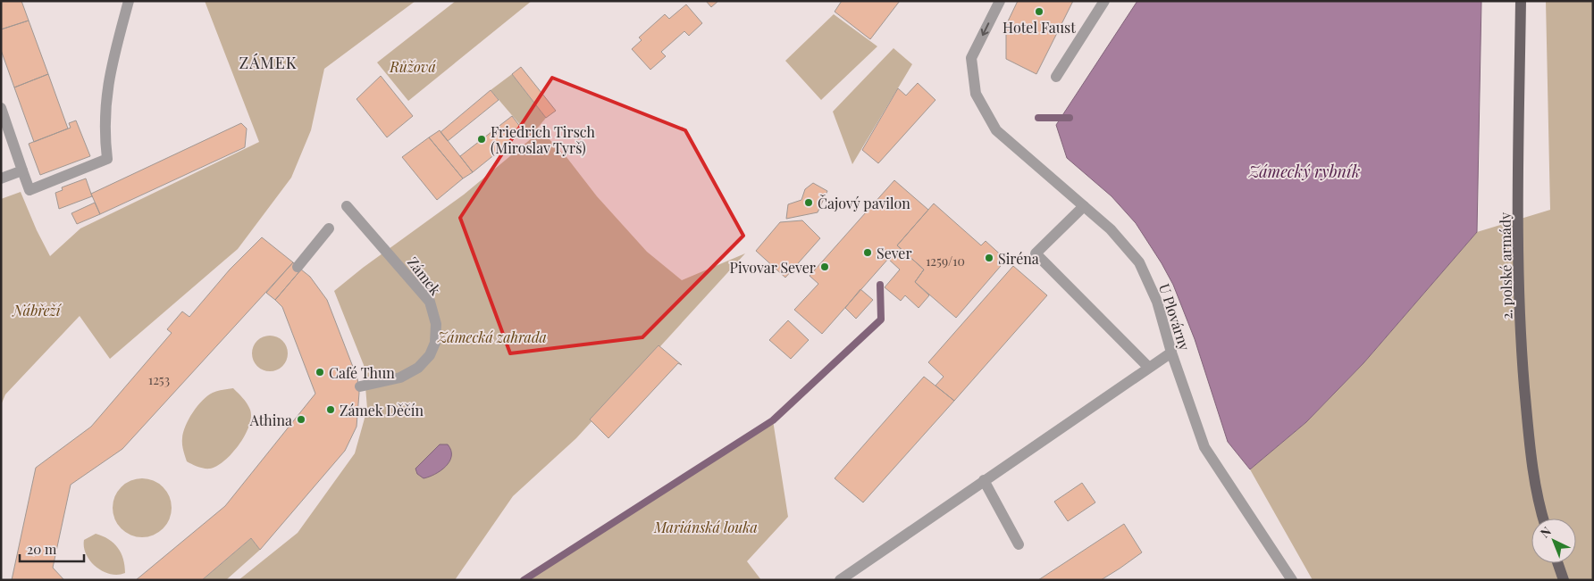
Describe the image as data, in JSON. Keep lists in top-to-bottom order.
{
  "streets": {
    "main road": ["2. polské armády"],
    "street": ["Zámek", "U Plovárny"]
  },
  "districts": ["ZÁMEK"],
  "water": ["Zámecký rybník"],
  "parks": [
    "Růžová",
    "Nábřeží",
    "Zámecká zahrada",
    "Mariánská louka"
  ],
  "places": [
    "Hotel Faust",
    "Friedrich Tirsch (Miroslav Tyrš)",
    "Čajový pavilon",
    "Sever",
    "Siréna",
    "Pivovar Sever",
    "Café Thun",
    "Zámek Děčín",
    "Athina"
  ],
  "house_numbers": ["1259/10", "1253"],
  "scale_bar": "20 m",
  "north": "top left"
}
